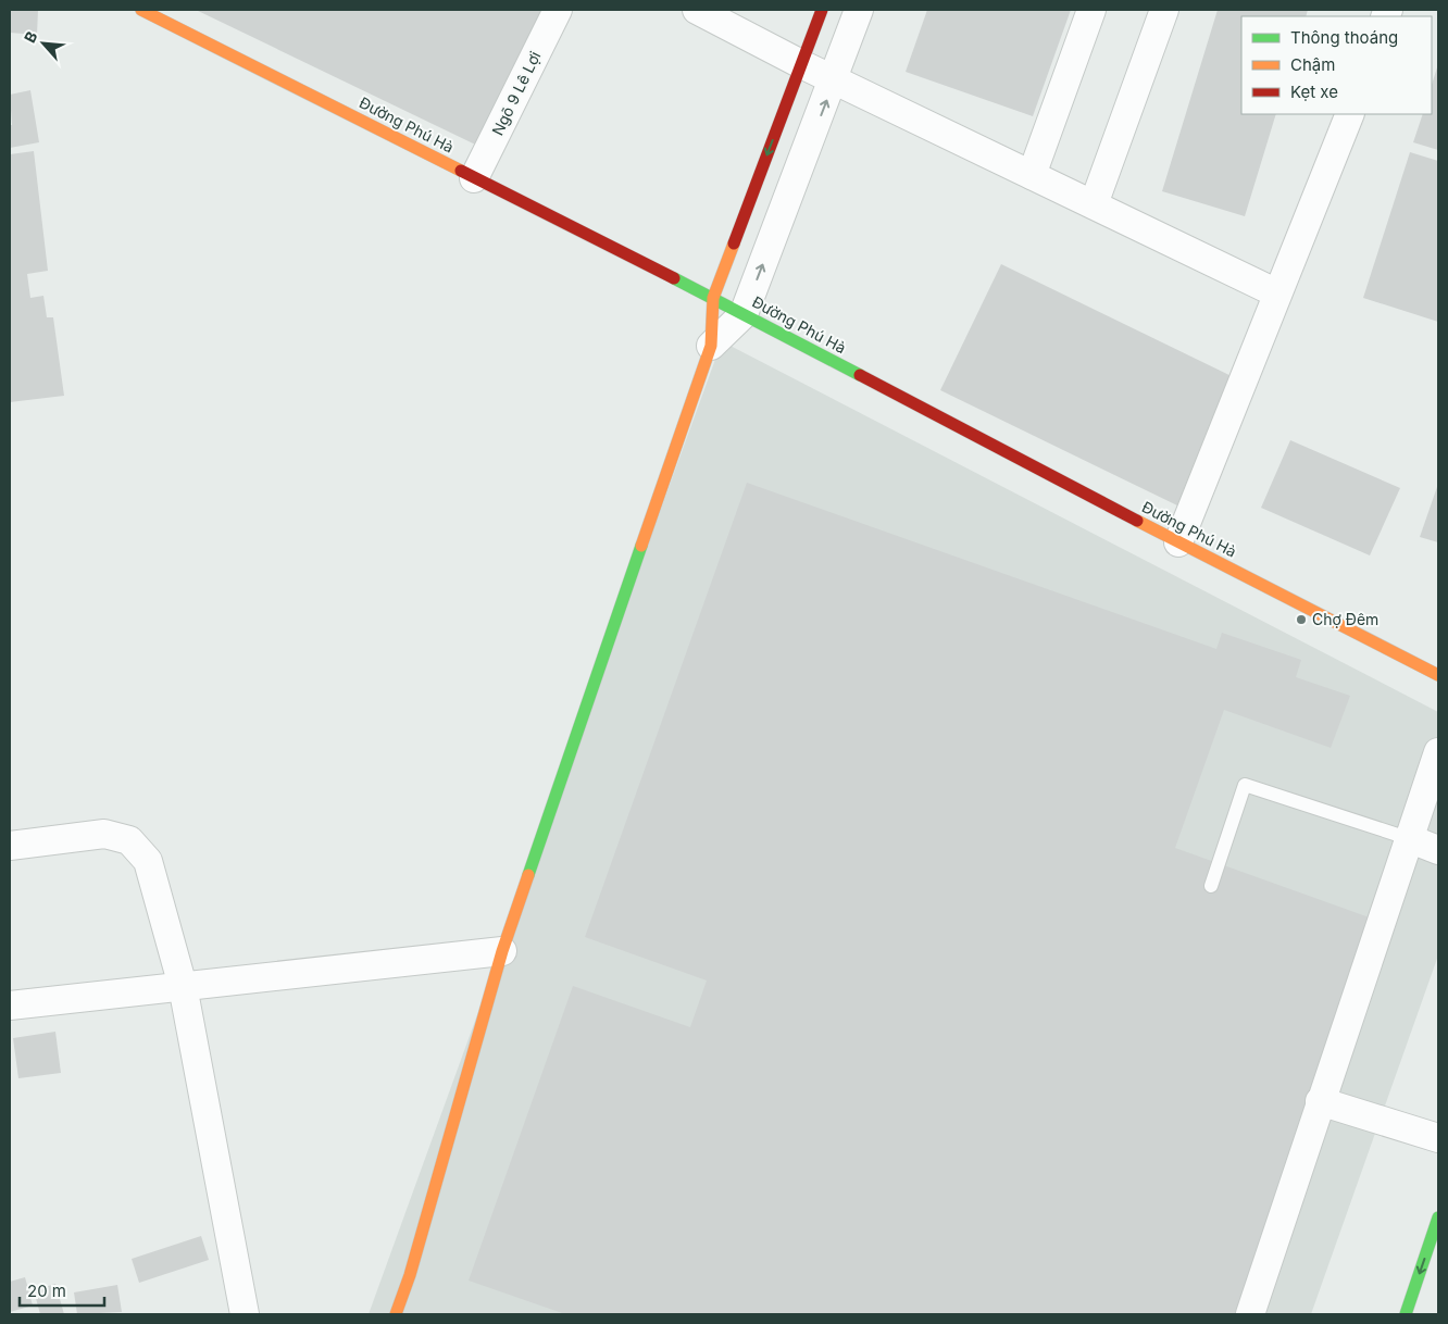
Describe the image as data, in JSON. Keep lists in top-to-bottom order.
{
  "streets": {
    "main road": ["Đường Phú Hà"],
    "street": ["Ngõ 9 Lê Lợi"]
  },
  "crossings": [
    ["Ngõ 9 Lê Lợi", "Đường Phú Hà"]
  ],
  "places": ["Chợ Đêm"],
  "legend": ["Thông thoáng", "Chậm", "Kẹt xe"],
  "scale_bar": "20 m",
  "north": "top left"
}
